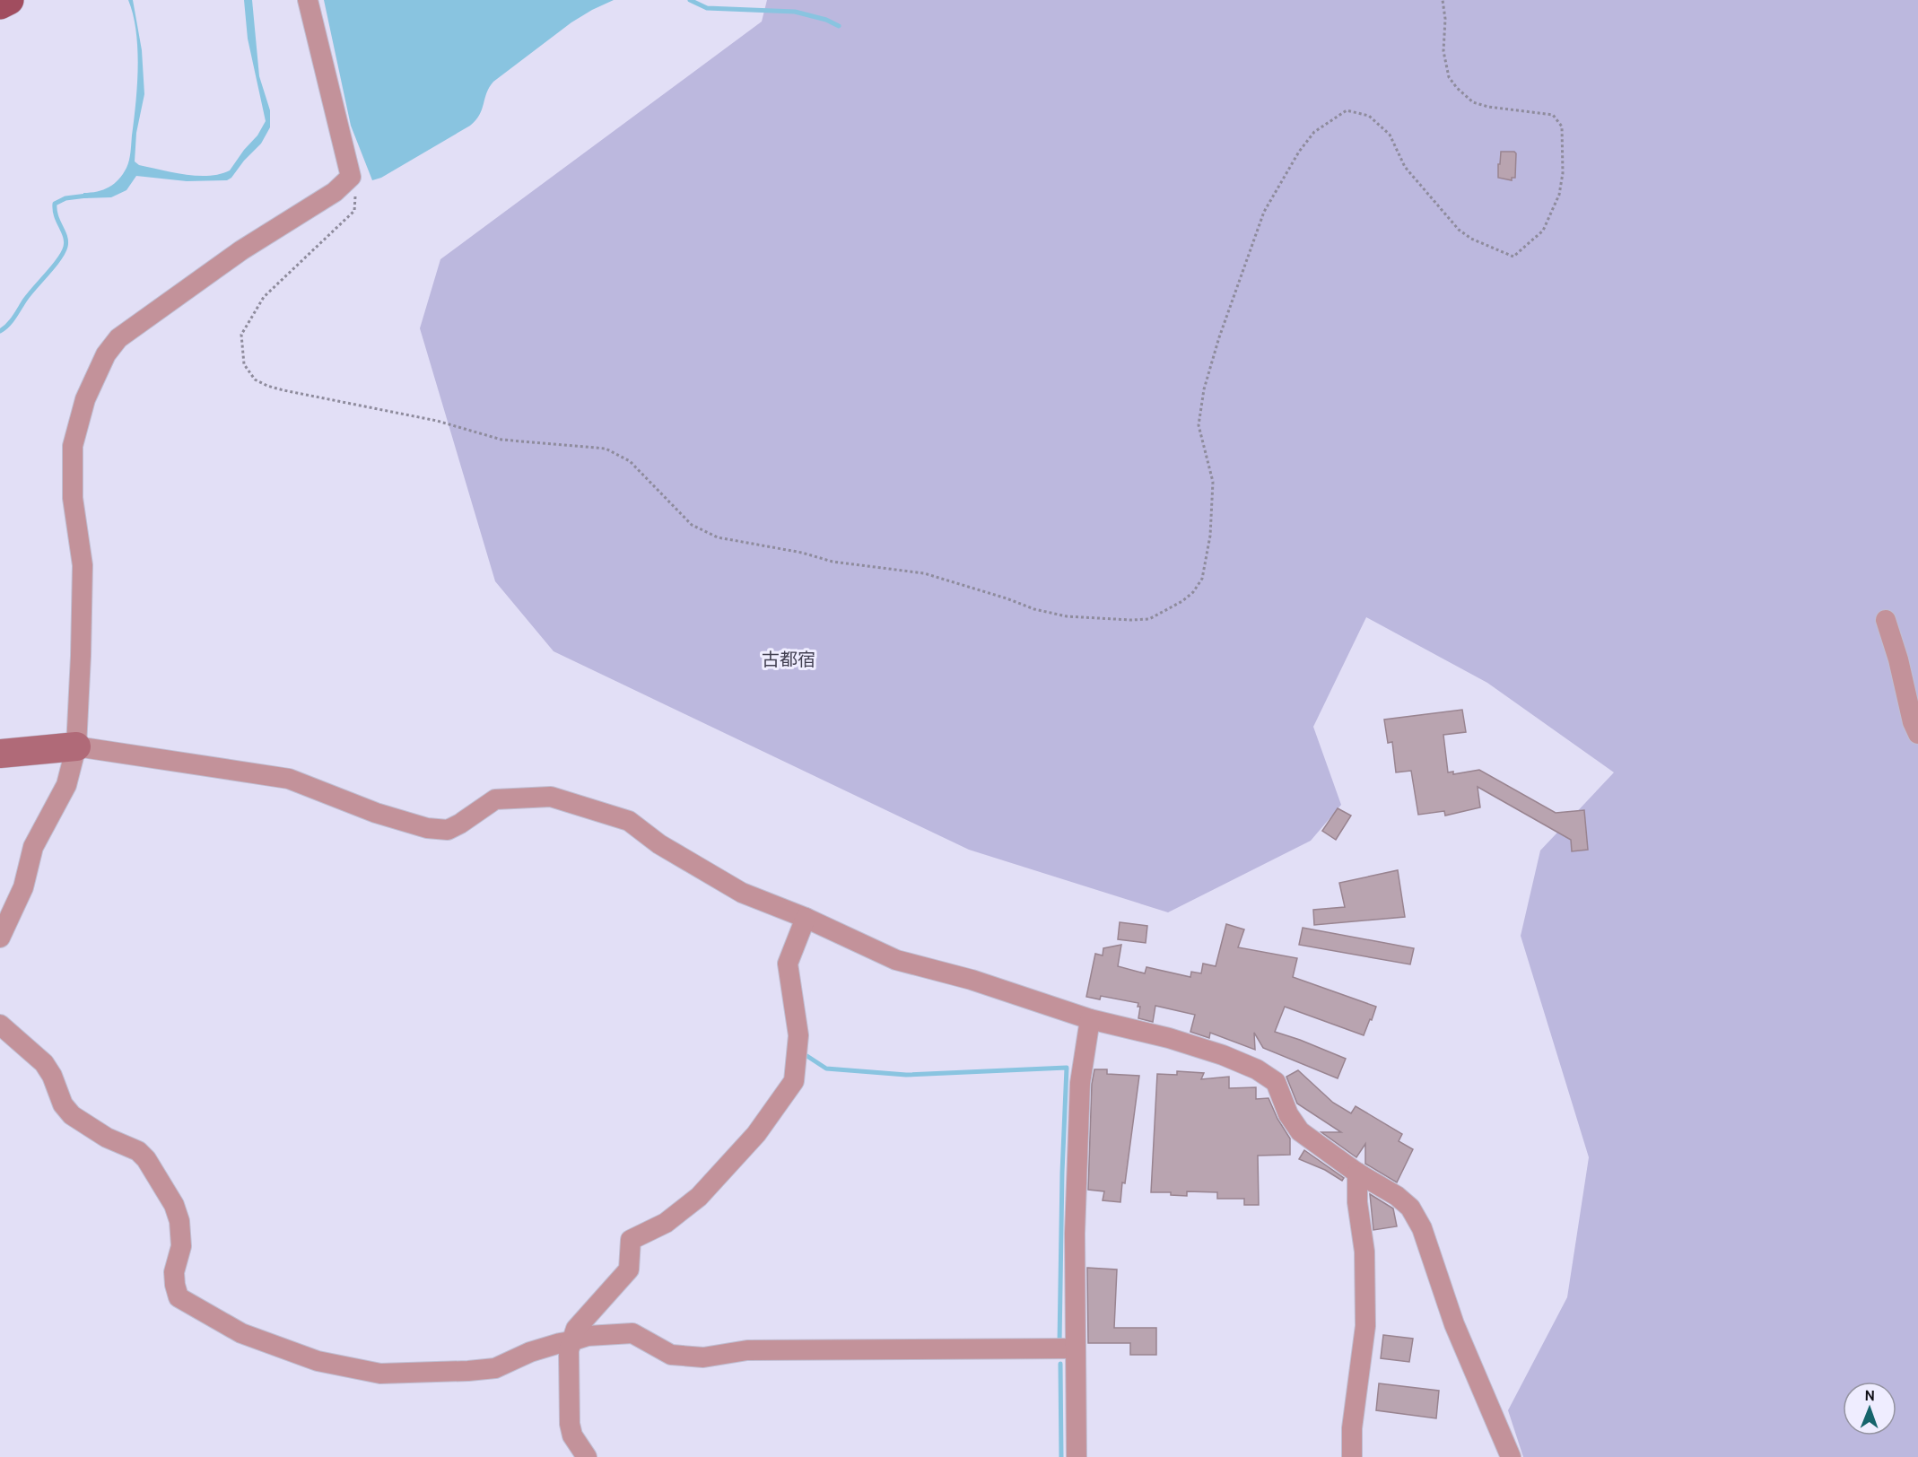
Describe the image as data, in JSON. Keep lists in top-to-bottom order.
{
  "districts": ["古都宿"],
  "north": "top"
}
